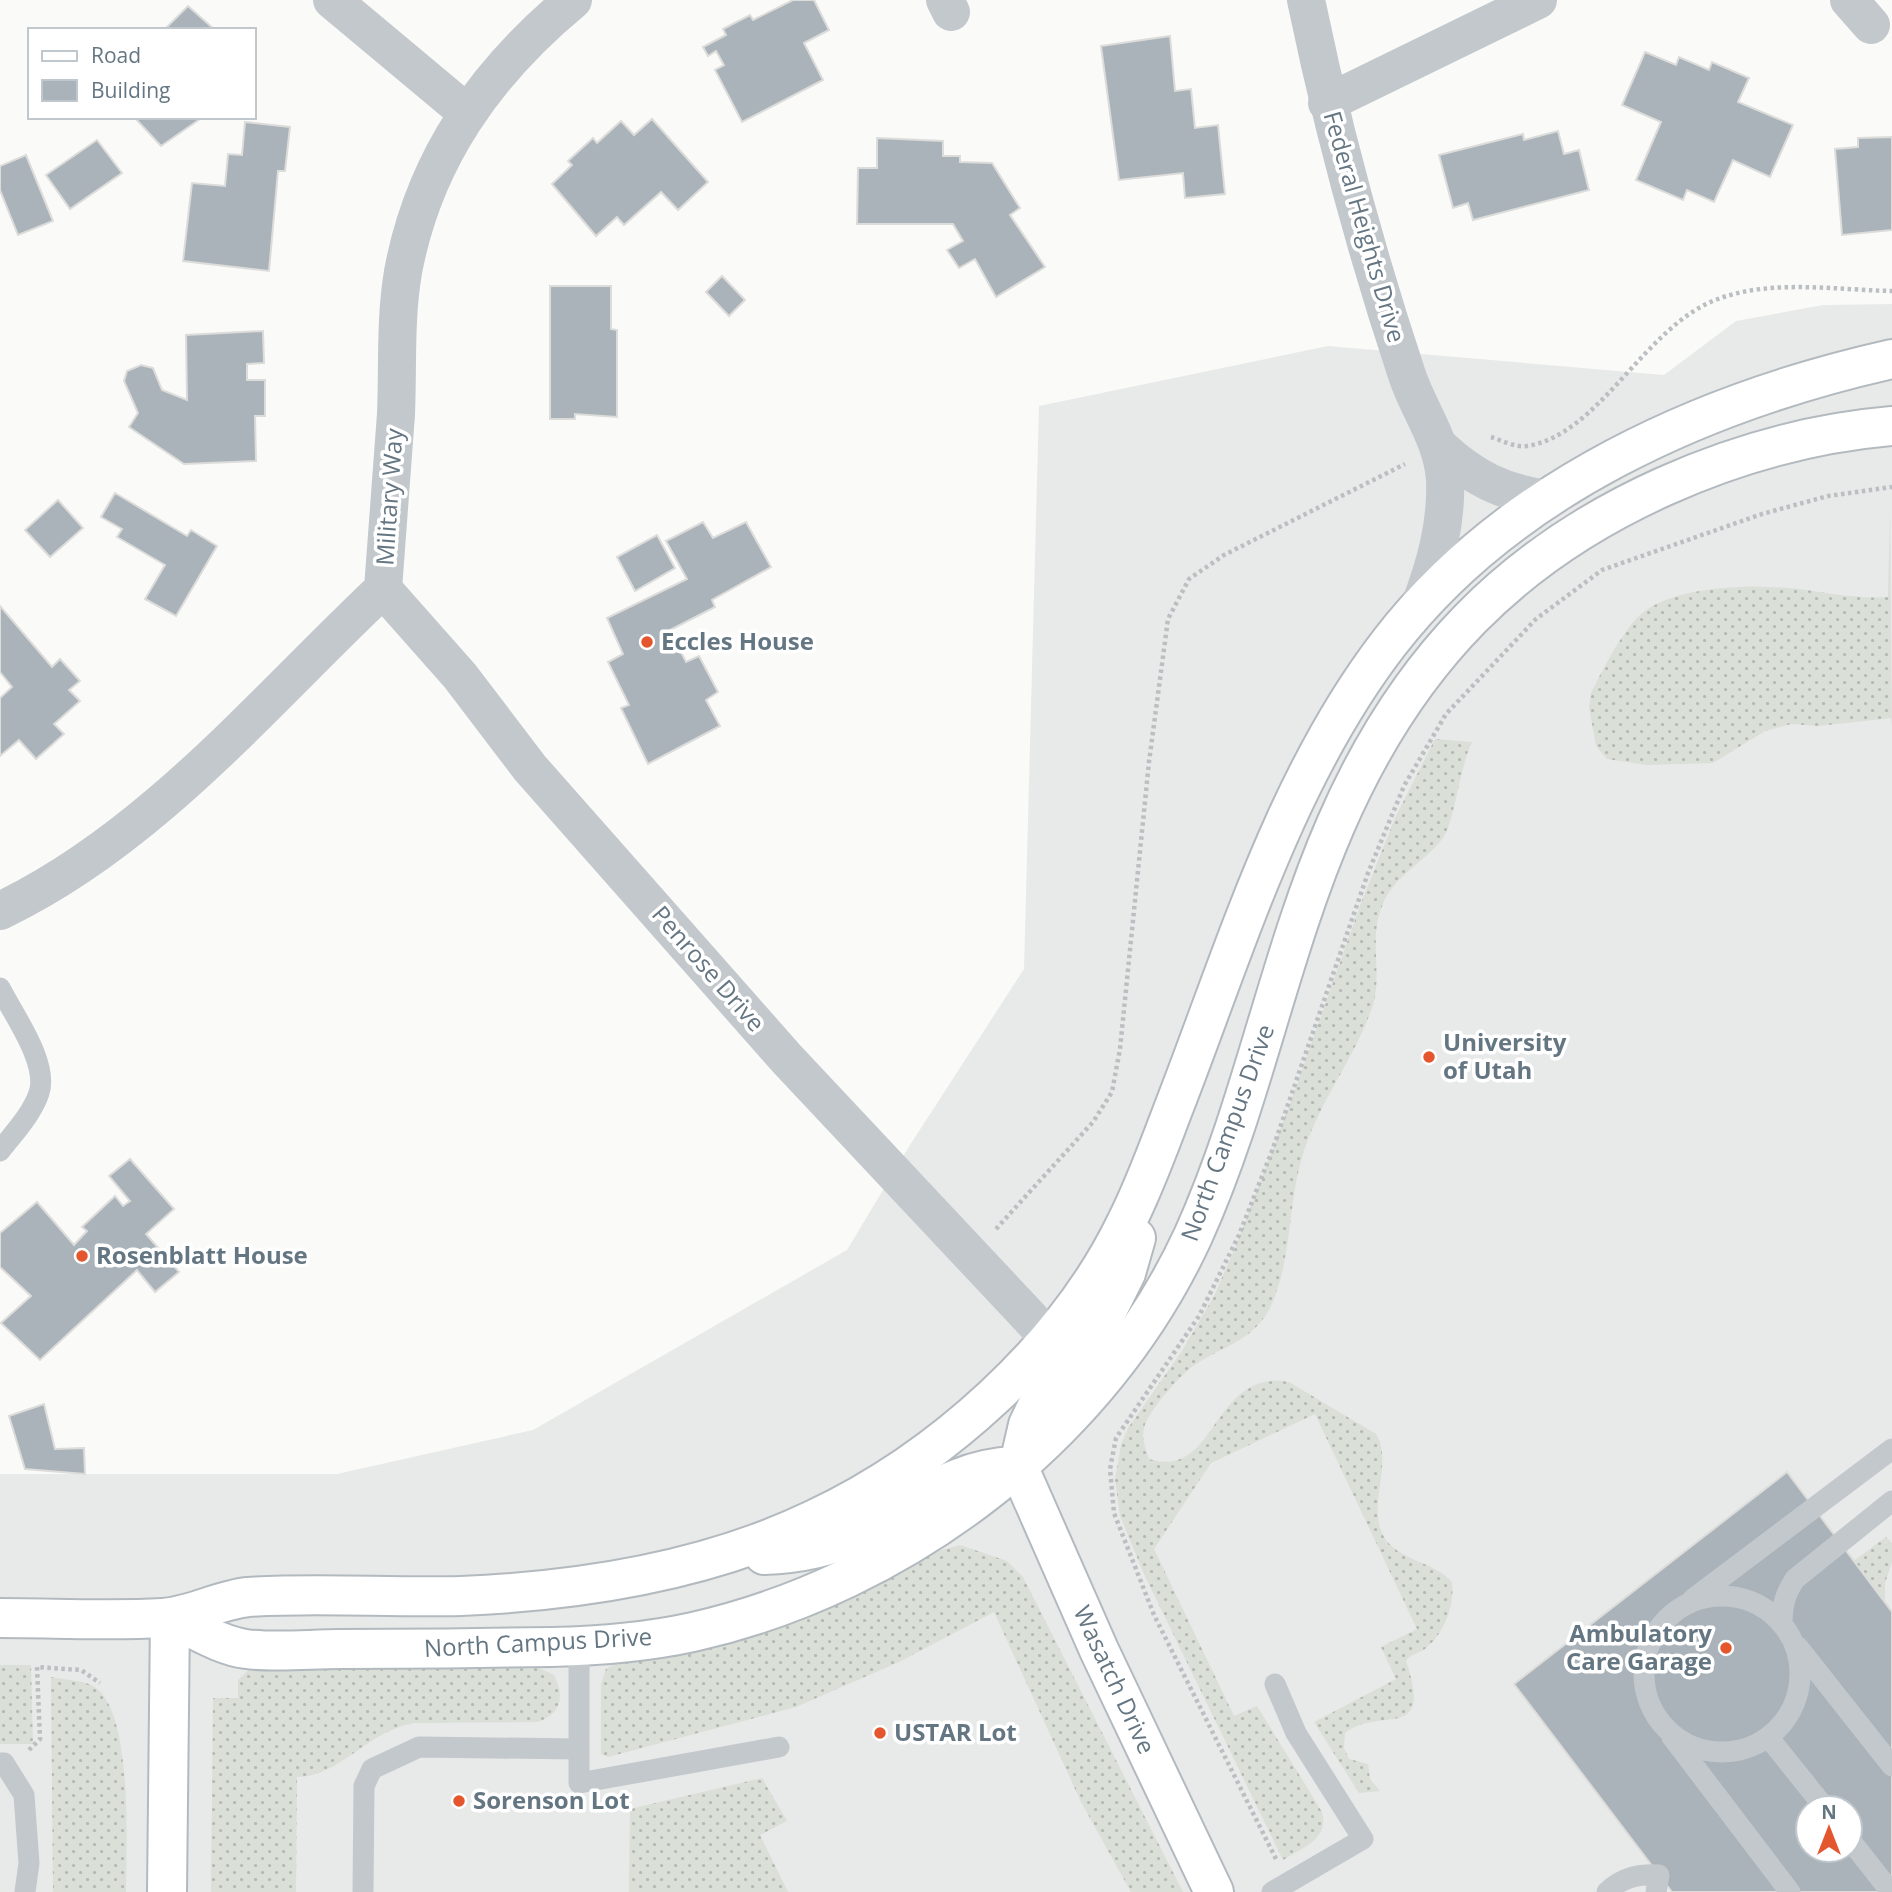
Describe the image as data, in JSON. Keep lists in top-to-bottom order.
{
  "streets": {
    "main road": ["North Campus Drive", "Wasatch Drive"],
    "street": ["Federal Heights Drive", "Military Way", "Penrose Drive"]
  },
  "crossings": [
    ["Federal Heights Drive", "North Campus Drive"],
    ["Military Way", "Penrose Drive"],
    ["Penrose Drive", "North Campus Drive"],
    ["North Campus Drive", "Wasatch Drive"]
  ],
  "places": [
    "Eccles House",
    "University of Utah",
    "Rosenblatt House",
    "Ambulatory Care Garage",
    "USTAR Lot",
    "Sorenson Lot"
  ],
  "legend": ["Road", "Building"],
  "north": "top"
}
